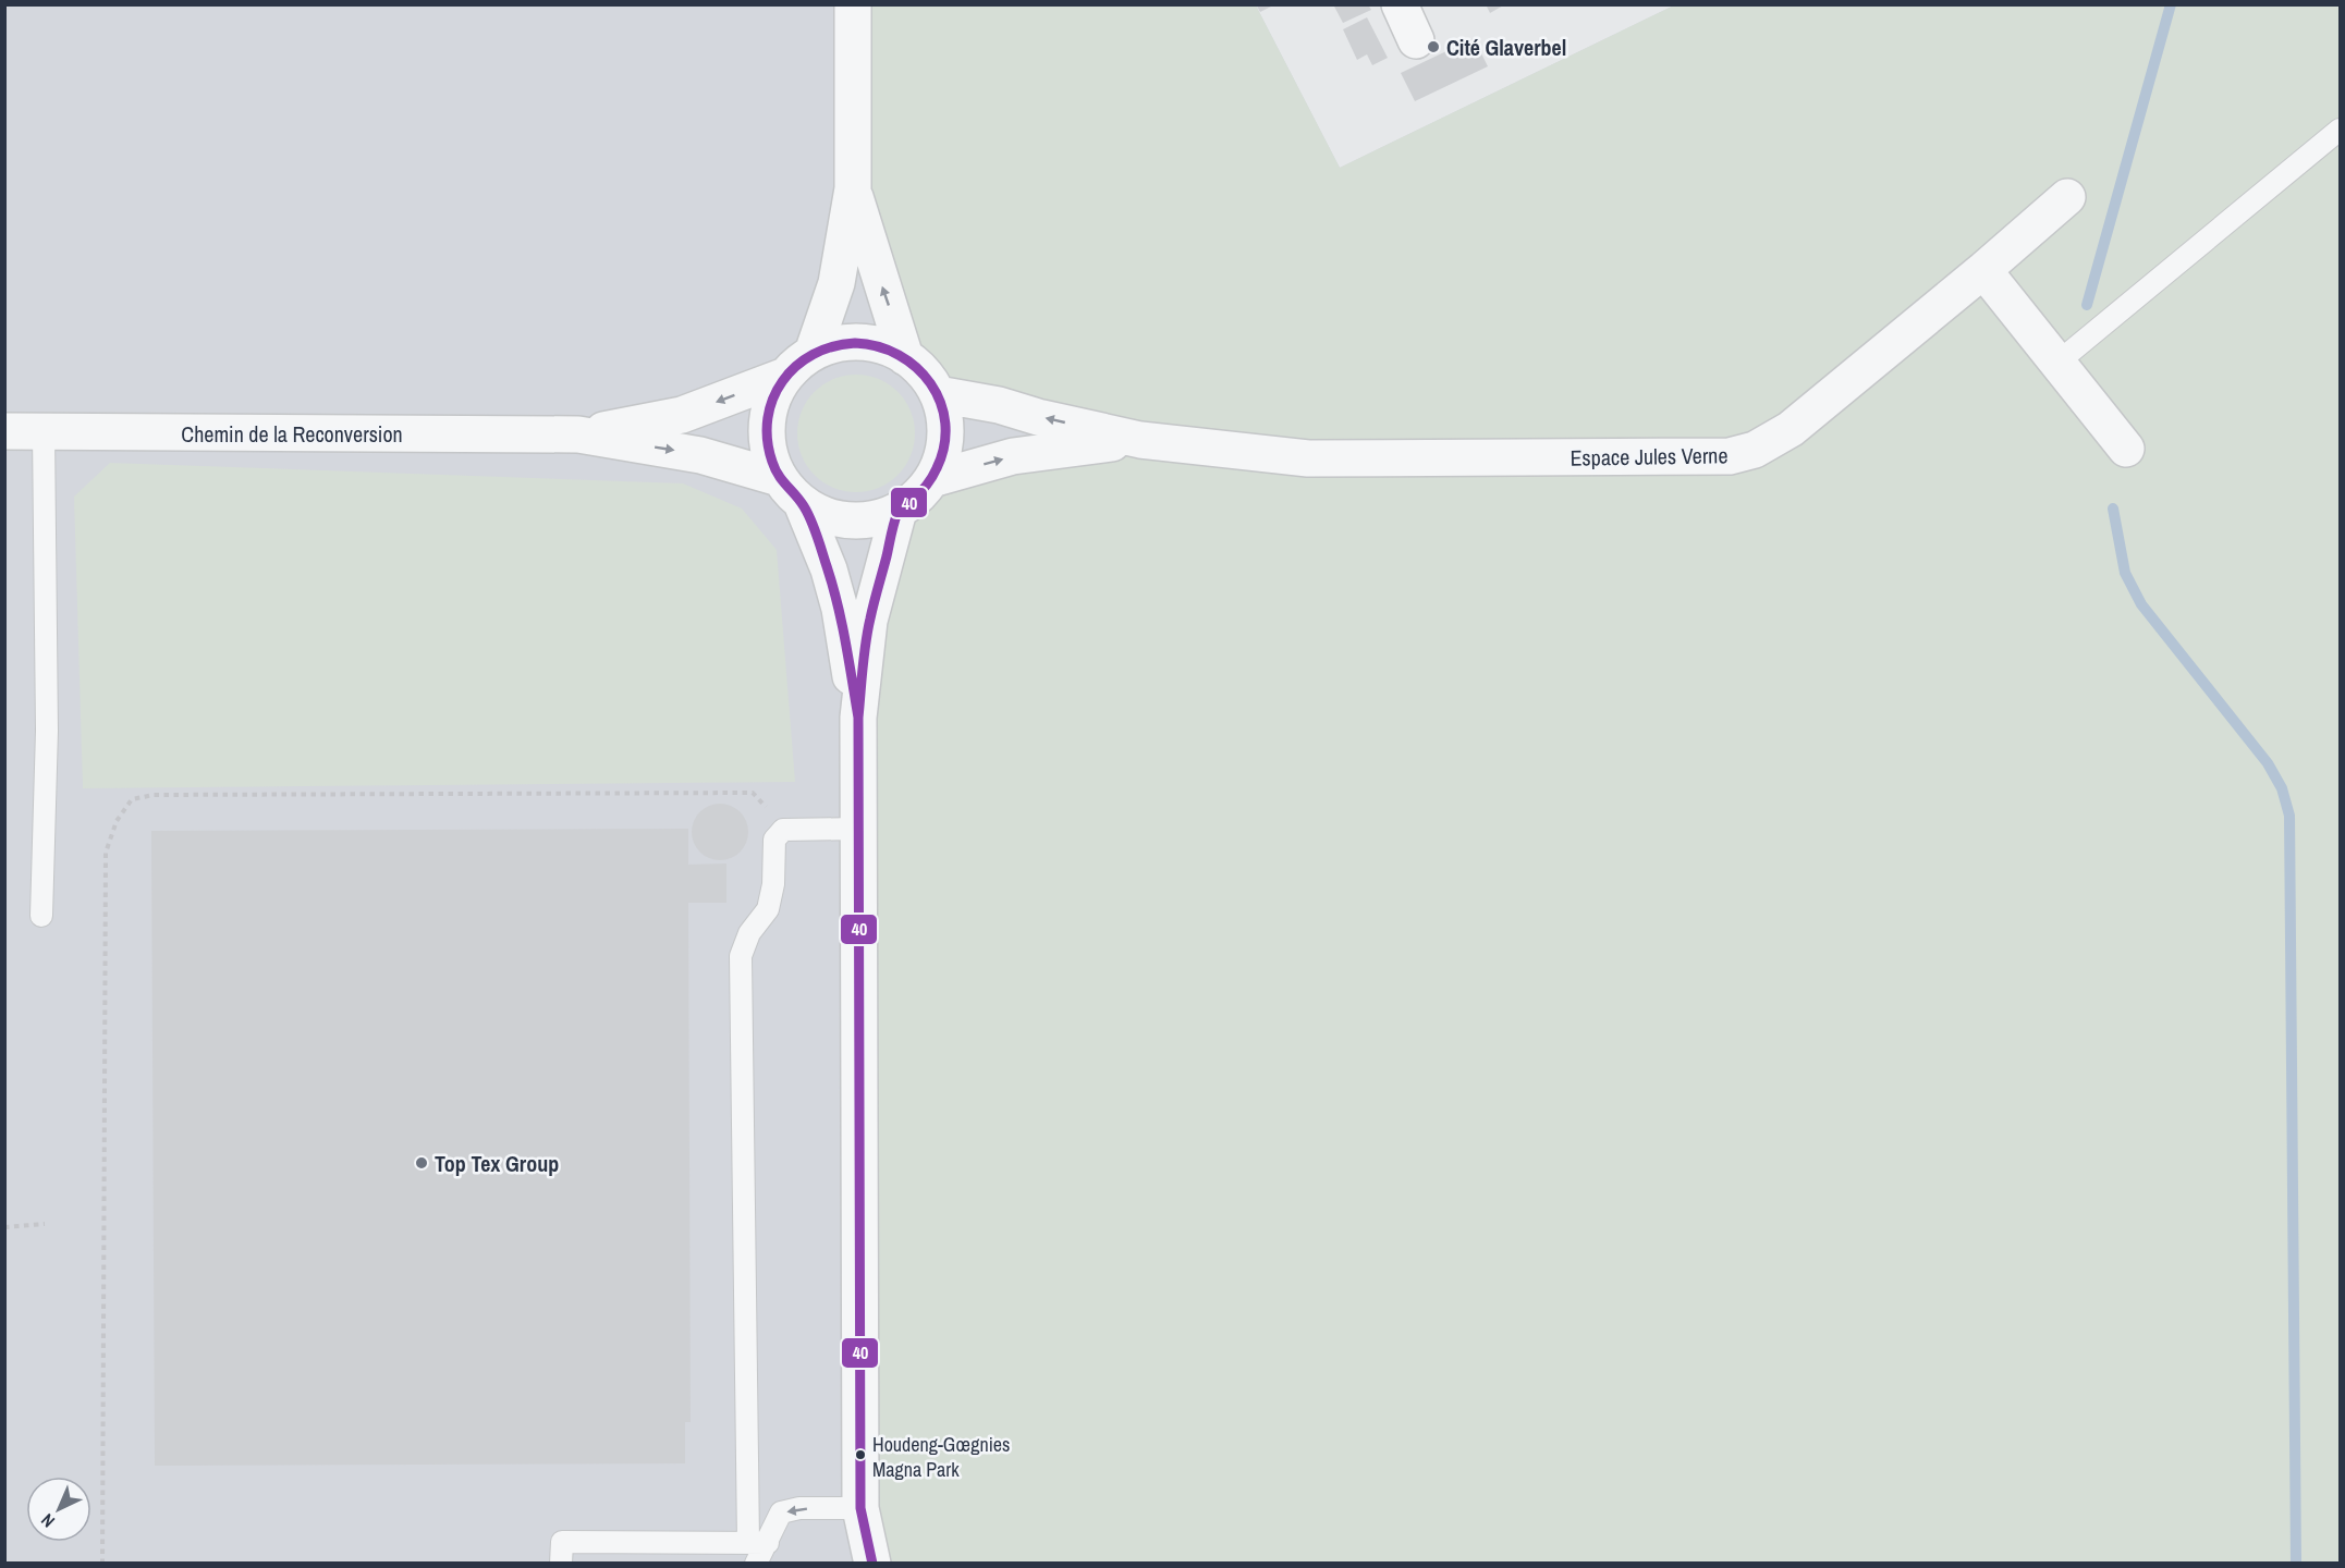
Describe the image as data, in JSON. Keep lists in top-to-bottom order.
{
  "streets": {
    "street": ["Chemin de la Reconversion", "Espace Jules Verne"]
  },
  "places": ["Cité Glaverbel", "Top Tex Group", "Houdeng-Gœgnies Magna Park"],
  "lines": ["transit line 40"],
  "north": "bottom left"
}
